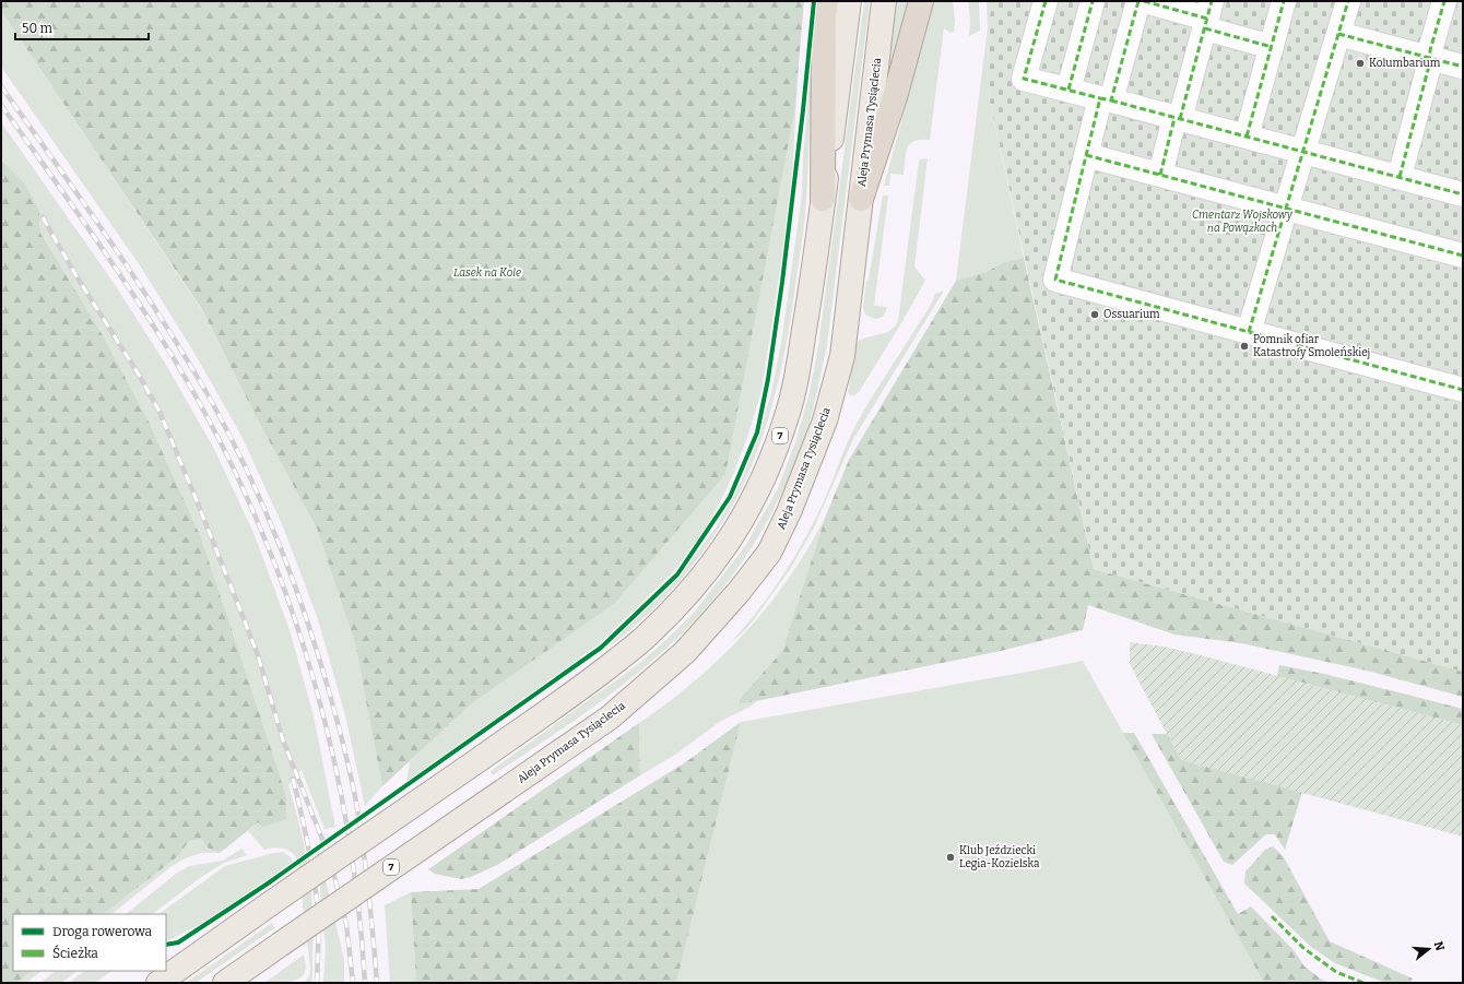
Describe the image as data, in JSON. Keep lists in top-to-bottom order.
{
  "streets": {
    "main road": ["Aleja Prymasa Tysiąclecia", "7"]
  },
  "parks": ["Cmentarz Wojskowy na Powązkach", "Lasek na Kole"],
  "places": [
    "Kolumbarium",
    "Ossuarium",
    "Pomnik ofiar Katastrofy Smoleńskiej",
    "Klub Jeździecki Legia-Kozielska"
  ],
  "legend": ["Droga rowerowa", "Ścieżka"],
  "scale_bar": "50 m",
  "north": "right"
}
